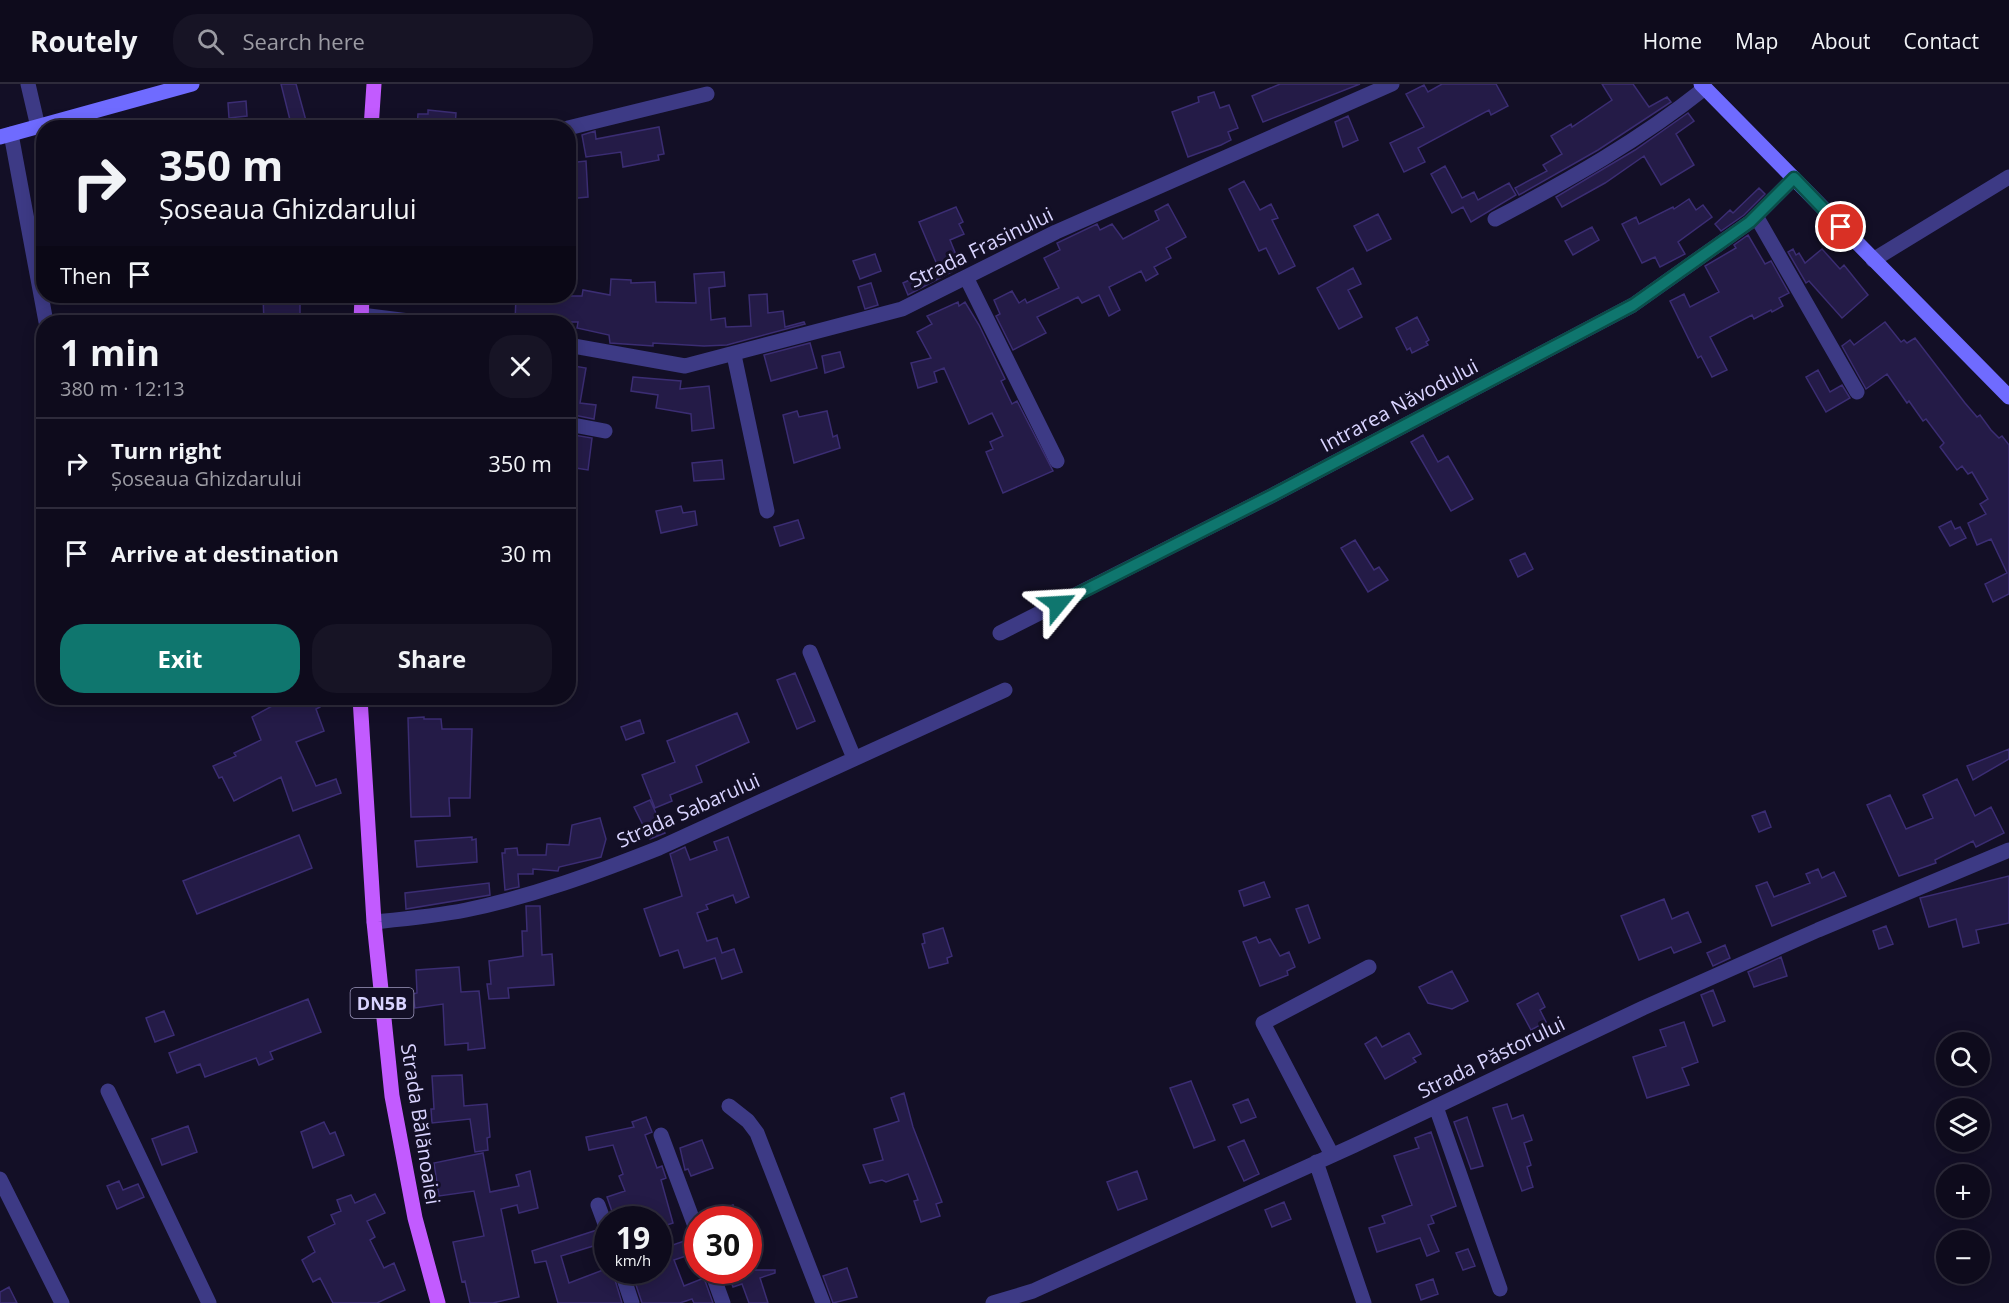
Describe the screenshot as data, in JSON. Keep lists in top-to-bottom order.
{
  "streets": {
    "main road": ["DN5B", "Strada Bălănoaiei"],
    "street": [
      "Strada Frasinului",
      "Intrarea Năvodului",
      "Strada Sabarului",
      "Strada Păstorului"
    ]
  },
  "crossings": [
    ["Strada Sabarului", "Strada Bălănoaiei"]
  ],
  "page": {
    "header": "Routely",
    "search": "Search here",
    "nav": [
      "Home",
      "Map",
      "About",
      "Contact"
    ],
    "turn": ["350 m", "Șoseaua Ghizdarului"],
    "then": "Then",
    "heading": ["1 min", "380 m · 12:13"],
    "list": [
      {
        "name": "Turn right",
        "note": "Șoseaua Ghizdarului",
        "value": "350 m"
      },
      {
        "name": "Arrive at destination",
        "value": "30 m"
      }
    ],
    "buttons": ["Exit", "Share"],
    "map_buttons": ["+", "−"],
    "speed": "19 km/h",
    "limit": "30"
  }
}
